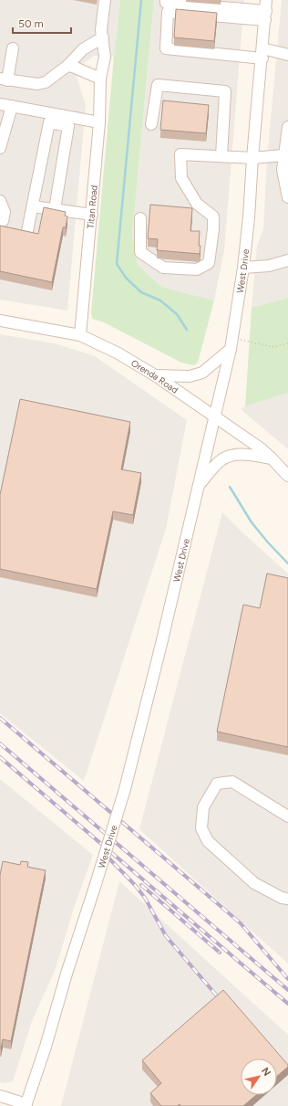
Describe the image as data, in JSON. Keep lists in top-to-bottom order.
{
  "streets": {
    "street": ["Titan Road", "West Drive", "Orenda Road"]
  },
  "crossings": [
    ["Titan Road", "Orenda Road"],
    ["West Drive", "Orenda Road"]
  ],
  "scale_bar": "50 m",
  "north": "top right"
}
